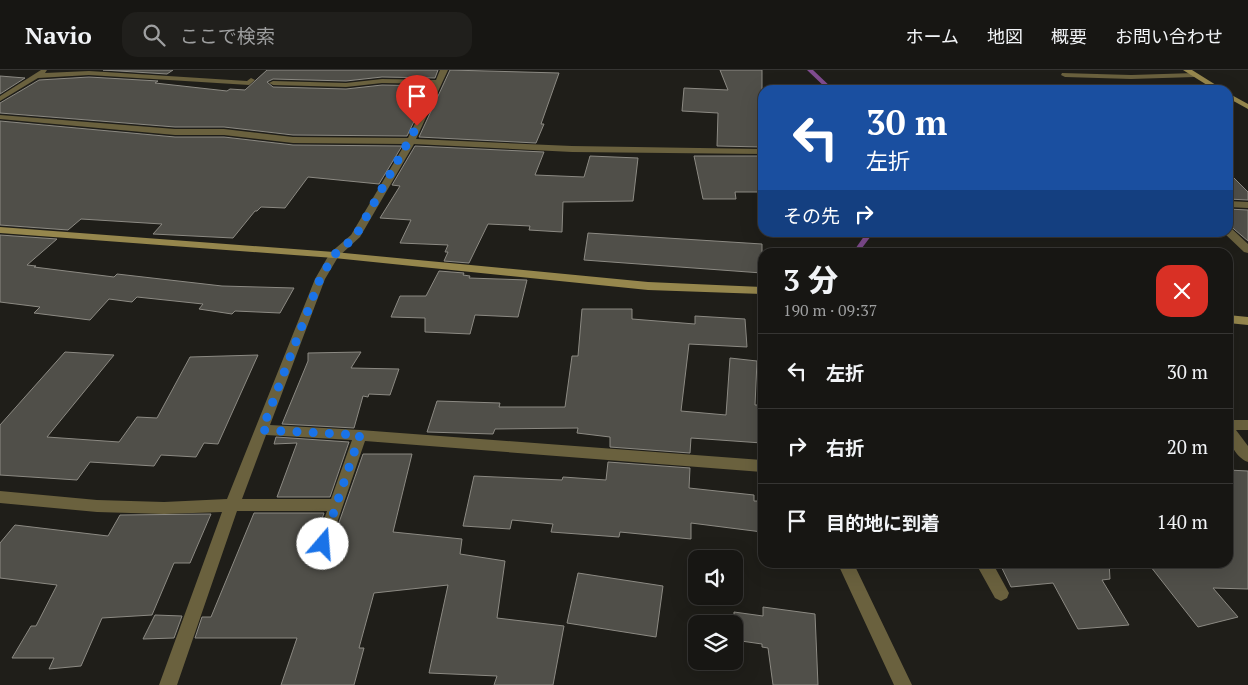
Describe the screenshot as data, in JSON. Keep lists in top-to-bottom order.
{
  "page": {
    "header": "Navio",
    "search": "ここで検索",
    "nav": [
      "ホーム",
      "地図",
      "概要",
      "お問い合わせ"
    ],
    "turn": ["30 m", "左折"],
    "then": "その先",
    "heading": ["3 分", "190 m · 09:37"],
    "list": [
      {
        "name": "左折",
        "value": "30 m"
      },
      {
        "name": "右折",
        "value": "20 m"
      },
      {
        "name": "目的地に到着",
        "value": "140 m"
      }
    ]
  }
}
